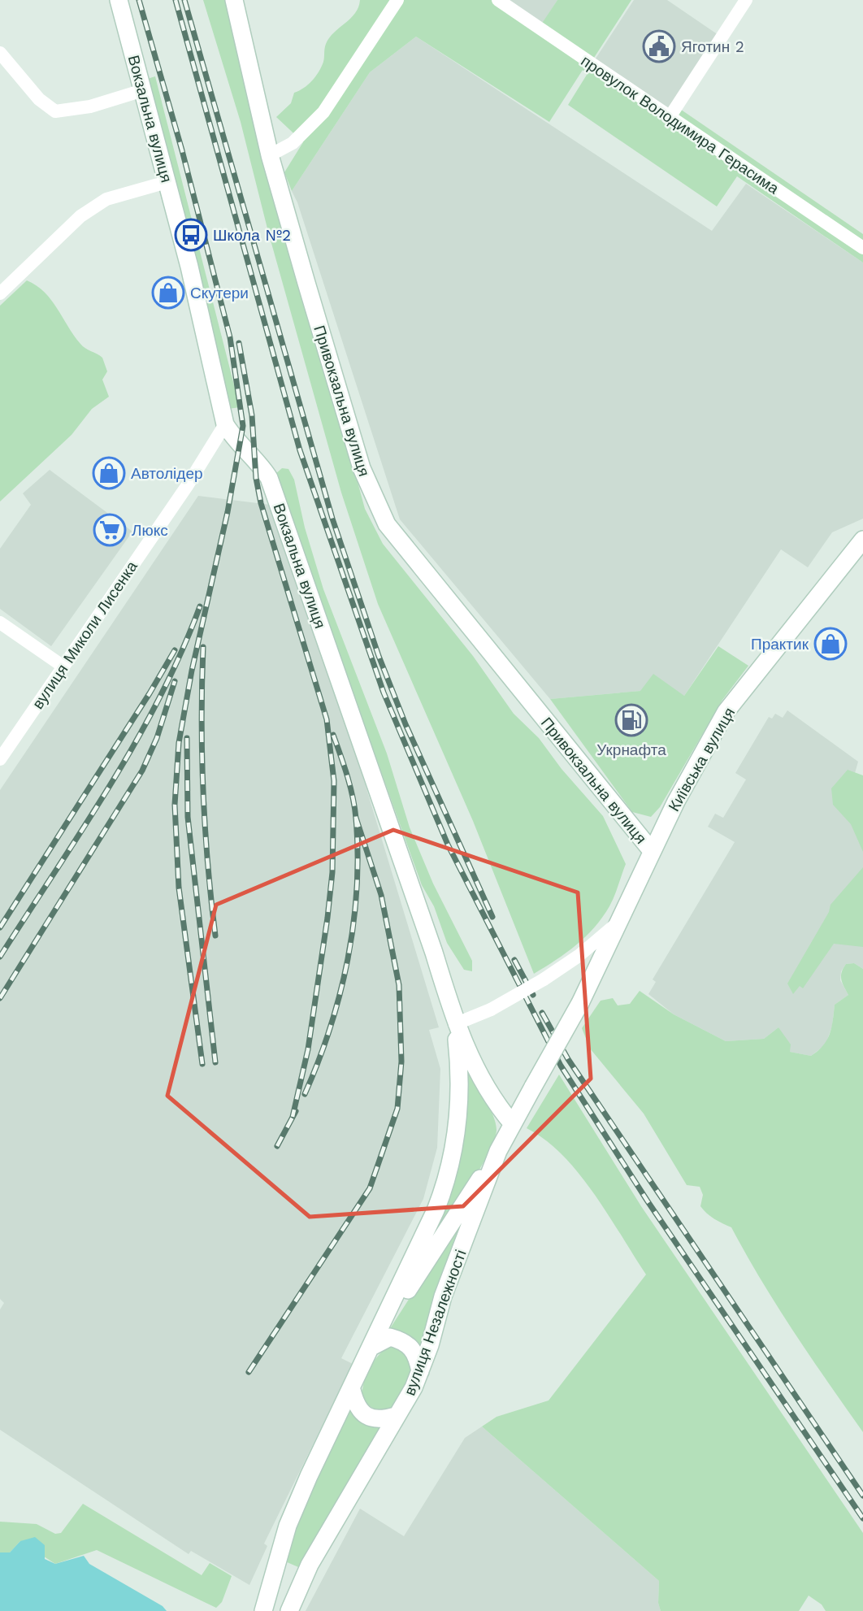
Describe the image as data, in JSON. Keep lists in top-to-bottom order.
{
  "streets": {
    "street": [
      "Вокзальна вулиця",
      "провулок Володимира Герасима",
      "Привокзальна вулиця",
      "вулиця Миколи Лисенка",
      "Київська вулиця",
      "вулиця Незалежності"
    ]
  },
  "crossings": [
    ["Вокзальна вулиця", "вулиця Миколи Лисенка"],
    ["Вокзальна вулиця", "вулиця Незалежності"],
    ["Привокзальна вулиця", "Київська вулиця"],
    ["Київська вулиця", "вулиця Незалежності"]
  ],
  "places": {
    "public building": ["Яготин 2"],
    "bus stop": ["Школа №2"],
    "shop": ["Скутери", "Автолідер", "Практик"],
    "supermarket": ["Люкс"],
    "fuel station": ["Укрнафта"]
  }
}
